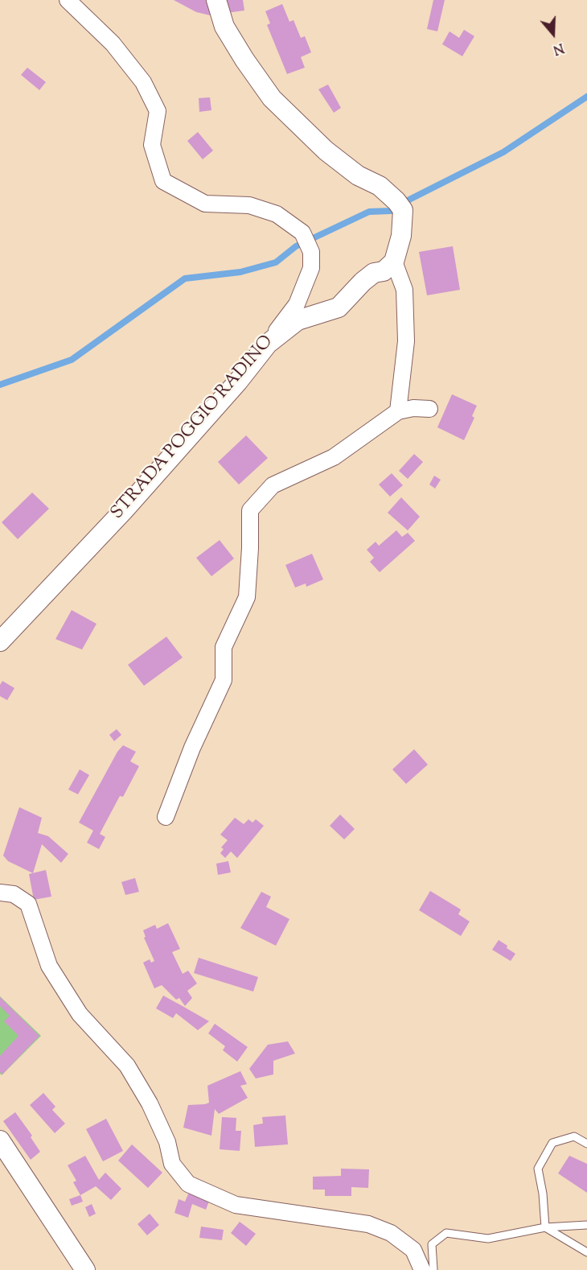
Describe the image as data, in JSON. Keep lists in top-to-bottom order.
{
  "streets": {
    "street": ["STRADA POGGIO RADINO"]
  },
  "north": "bottom"
}
